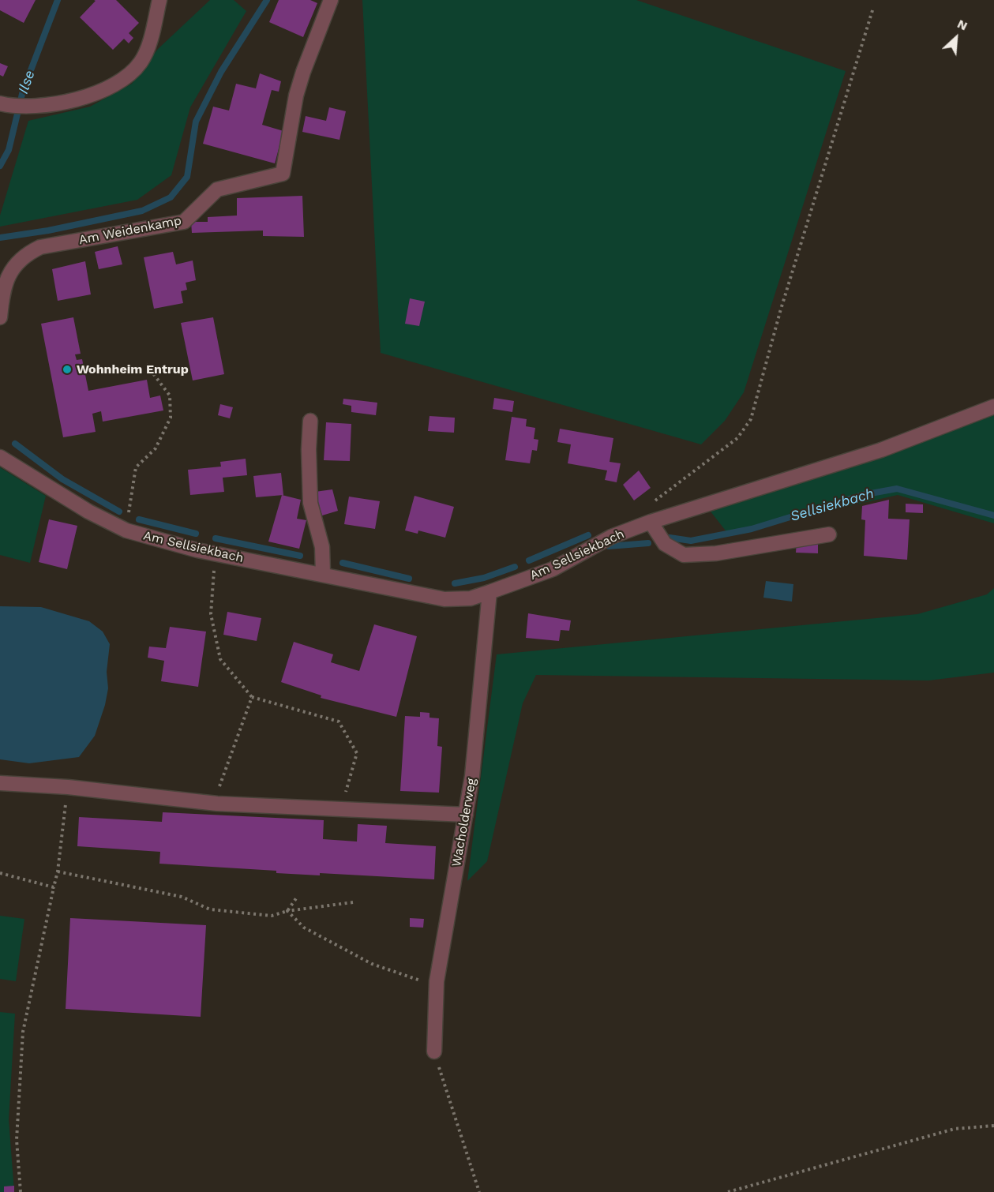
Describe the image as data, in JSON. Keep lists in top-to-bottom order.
{
  "streets": {
    "street": ["Am Weidenkamp", "Am Sellsiekbach", "Wacholderweg"]
  },
  "crossings": [
    ["Am Sellsiekbach", "Wacholderweg"]
  ],
  "water": ["Ilse", "Sellsiekbach"],
  "places": ["Wohnheim Entrup"],
  "north": "top right"
}
